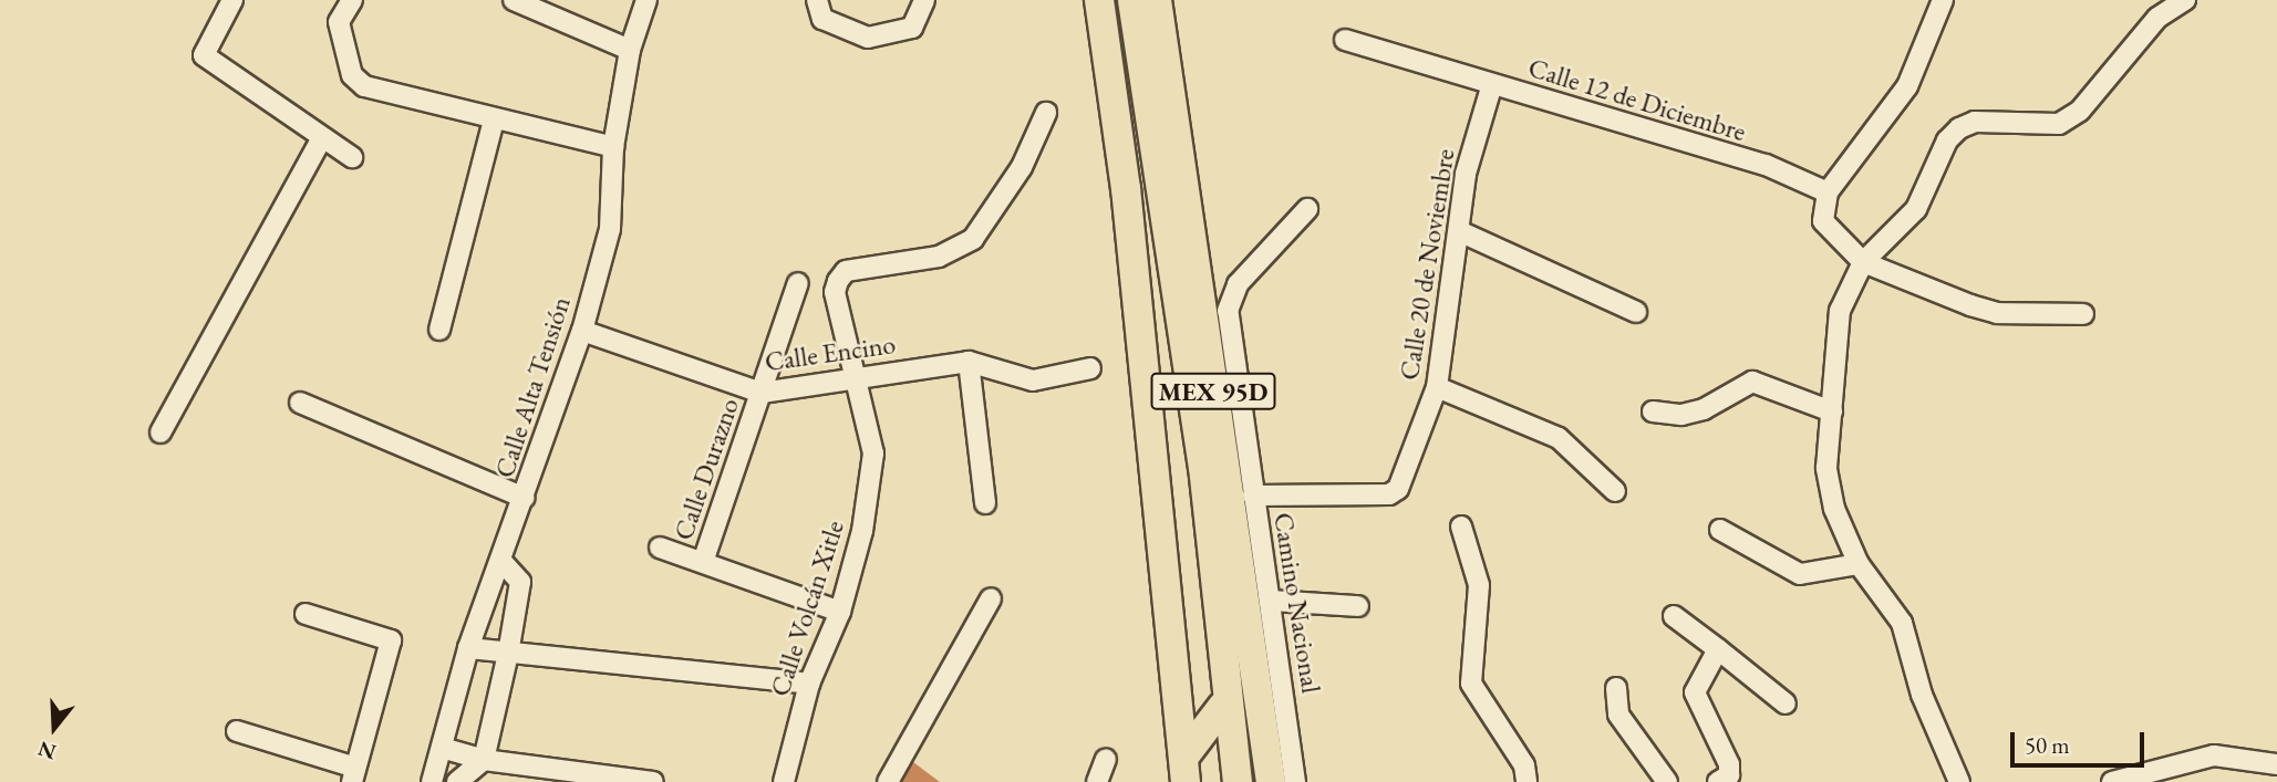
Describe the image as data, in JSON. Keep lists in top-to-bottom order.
{
  "streets": {
    "highway": ["MEX 95D"],
    "street": [
      "Calle 12 de Diciembre",
      "Calle 20 de Noviembre",
      "Calle Encino",
      "Calle Alta Tensión",
      "Calle Durazno",
      "Camino Nacional",
      "Calle Volcán Xitle"
    ]
  },
  "crossings": [
    ["Calle 12 de Diciembre", "Calle 20 de Noviembre"],
    ["Calle 20 de Noviembre", "Camino Nacional"],
    ["Calle Encino", "Calle Alta Tensión"],
    ["Calle Encino", "Calle Durazno"],
    ["Calle Encino", "Calle Volcán Xitle"]
  ],
  "scale_bar": "50 m",
  "north": "bottom"
}
